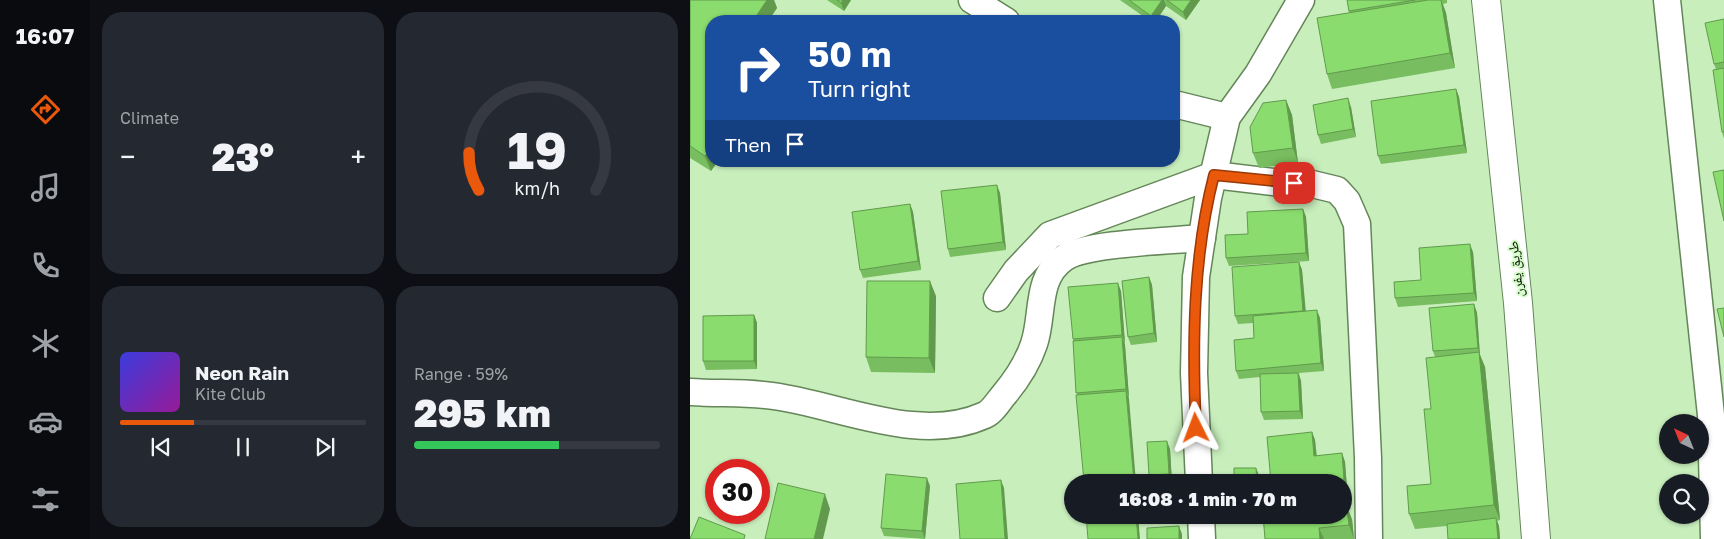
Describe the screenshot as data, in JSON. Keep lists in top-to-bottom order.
{
  "streets": {
    "main road": ["طريق يفرن"]
  },
  "north": "top left",
  "page": {
    "tabs": "16:07",
    "tile": [
      "Climate",
      ["Range · 59%", "295 km"]
    ],
    "turn": ["50 m", "Turn right"],
    "then": "Then",
    "heat": ["−", "23°", "+"],
    "song": ["Neon Rain", "Kite Club"],
    "limit": "30",
    "trip": "16:08 · 1 min · 70 m",
    "gauge": ["19", "km/h"]
  }
}
